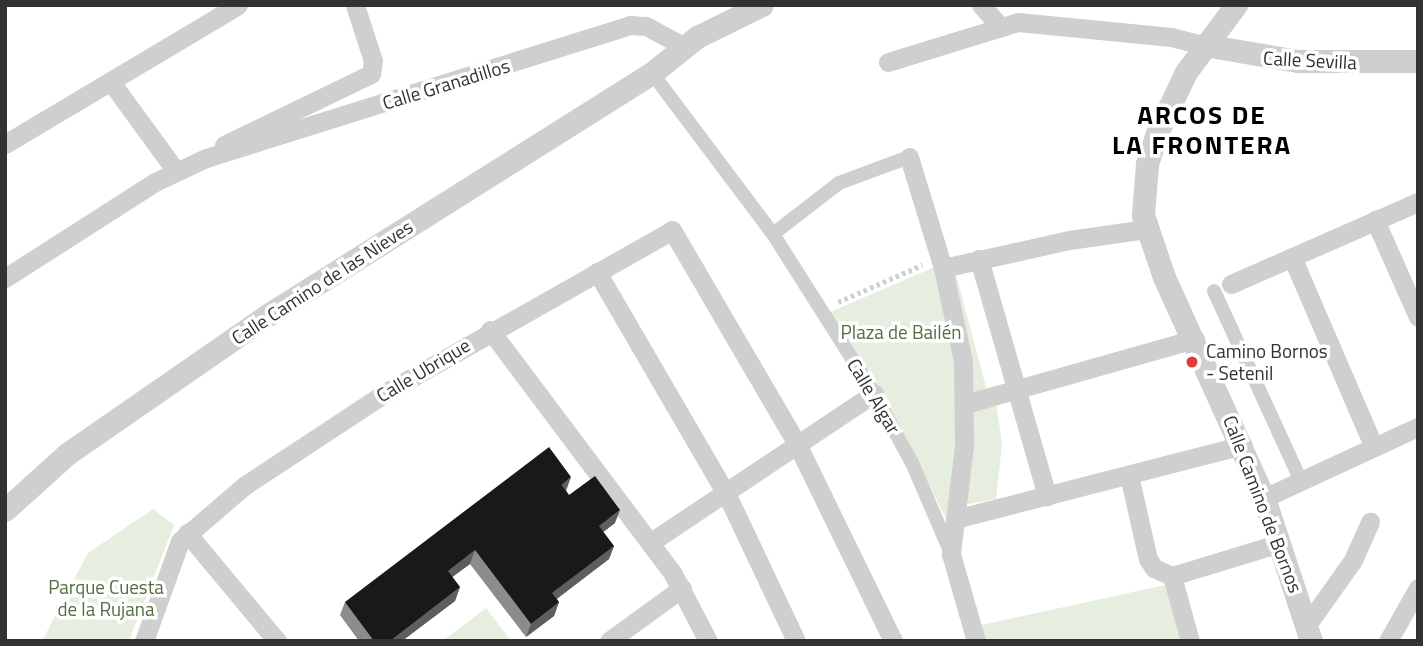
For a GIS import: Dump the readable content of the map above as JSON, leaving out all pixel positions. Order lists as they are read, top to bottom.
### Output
{
  "streets": {
    "street": [
      "Calle Sevilla",
      "Calle Granadillos",
      "Calle Camino de las Nieves",
      "Calle Ubrique",
      "Calle Algar",
      "Calle Camino de Bornos"
    ]
  },
  "crossings": [
    ["Calle Sevilla", "Calle Camino de Bornos"],
    ["Calle Granadillos", "Calle Camino de las Nieves"],
    ["Calle Camino de las Nieves", "Calle Algar"]
  ],
  "districts": ["ARCOS DE LA FRONTERA"],
  "parks": ["Plaza de Bailén", "Parque Cuesta de la Rujana"],
  "places": ["Camino Bornos - Setenil"]
}
